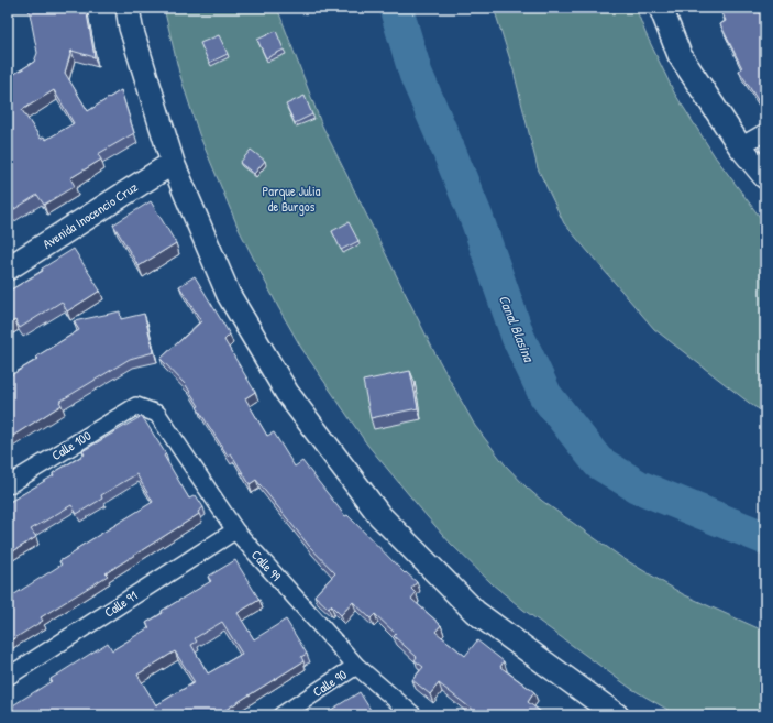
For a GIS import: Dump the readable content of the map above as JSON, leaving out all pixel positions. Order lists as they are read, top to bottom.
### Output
{
  "streets": {
    "street": [
      "Avenida Inocencio Cruz",
      "Calle 100",
      "Calle 99",
      "Calle 91",
      "Calle 90"
    ]
  },
  "crossings": [
    ["Calle 100", "Calle 99"],
    ["Calle 99", "Calle 91"],
    ["Calle 99", "Calle 90"]
  ],
  "water": ["Canal Blasina"],
  "parks": ["Parque Julia de Burgos"]
}
